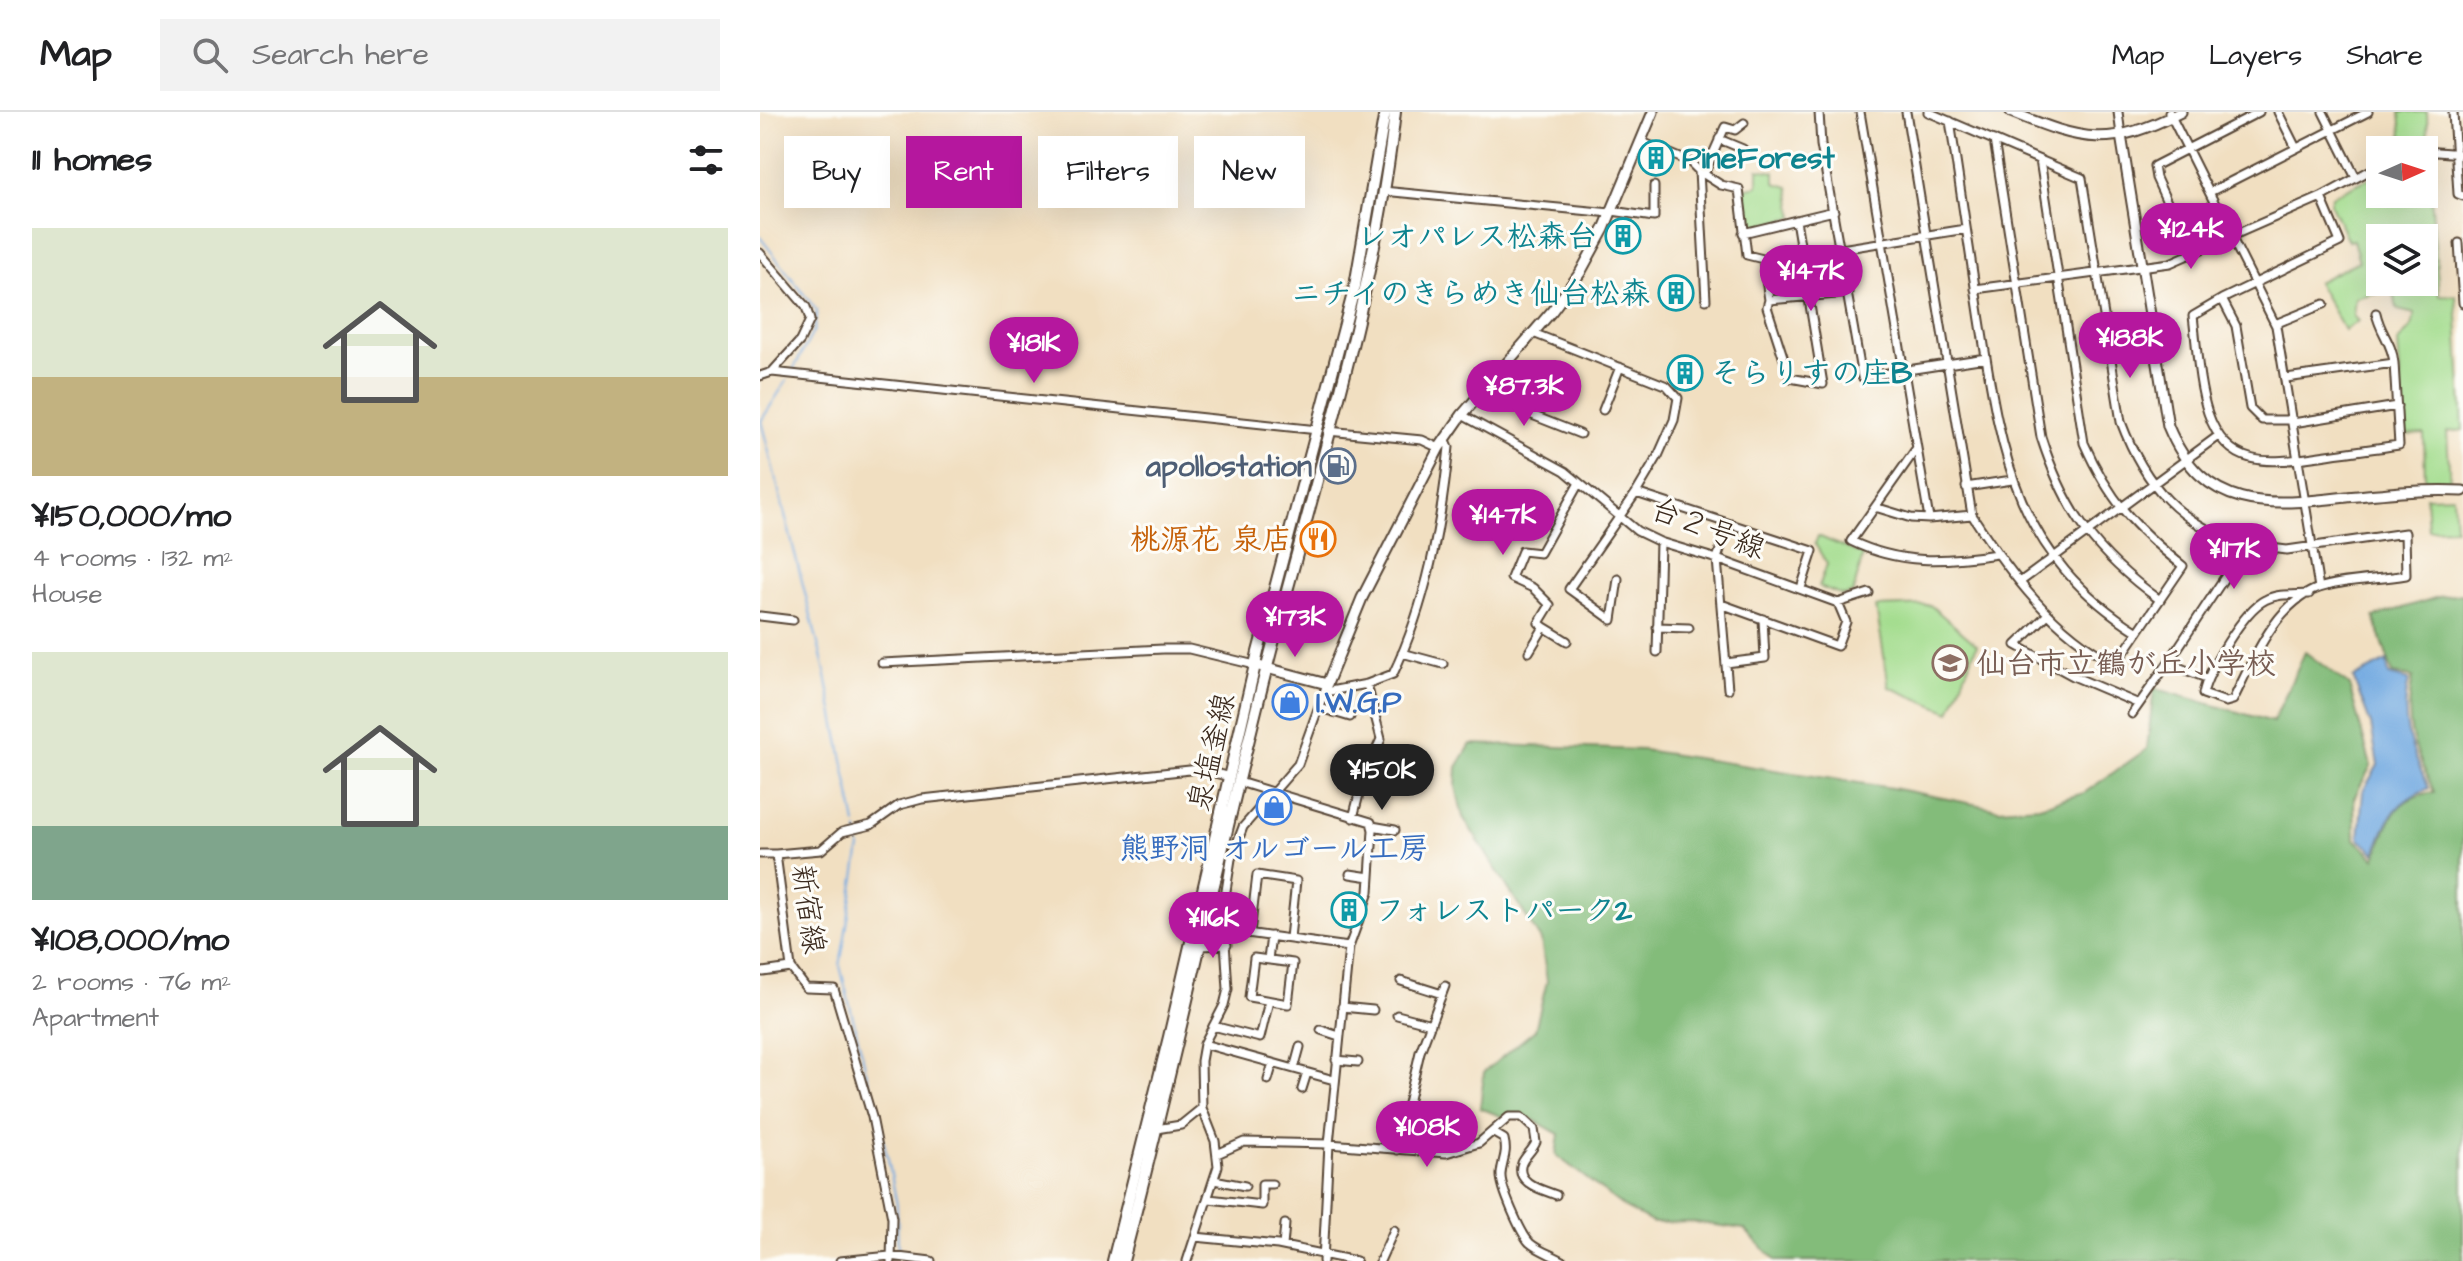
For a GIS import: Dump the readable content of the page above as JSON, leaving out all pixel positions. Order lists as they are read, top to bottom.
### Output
{
  "streets": {
    "main road": ["泉塩釜線"],
    "street": ["台２号線", "新宿線"]
  },
  "crossings": [
    ["泉塩釜線", "新宿線"]
  ],
  "places": {
    "building": [
      "PineForest",
      "レオパレス松森台",
      "ニチイのきらめき仙台松森",
      "そらりすの庄B",
      "フォレストパーク2"
    ],
    "fuel station": ["apollostation"],
    "restaurant": ["桃源花 泉店"],
    "school or university": ["仙台市立鶴が丘小学校"],
    "shop": ["I.W.G.P", "熊野洞 オルゴール工房"]
  },
  "north": "right",
  "page": {
    "header": "Map",
    "search": "Search here",
    "nav": ["Map", "Layers", "Share"],
    "heading": "11 homes",
    "chip": [
      "Buy",
      "Rent",
      "Filters",
      "New"
    ],
    "price": [
      "¥124K",
      "¥147K",
      "¥188K",
      "¥181K",
      "¥87.3K",
      "¥147K",
      "¥117K",
      "¥173K",
      "¥150K",
      "¥116K",
      "¥108K"
    ],
    "list": [
      {
        "name": "¥150,000/mo",
        "note": "4 rooms · 132 m² · House"
      },
      {
        "name": "¥108,000/mo",
        "note": "2 rooms · 76 m² · Apartment"
      }
    ]
  }
}
